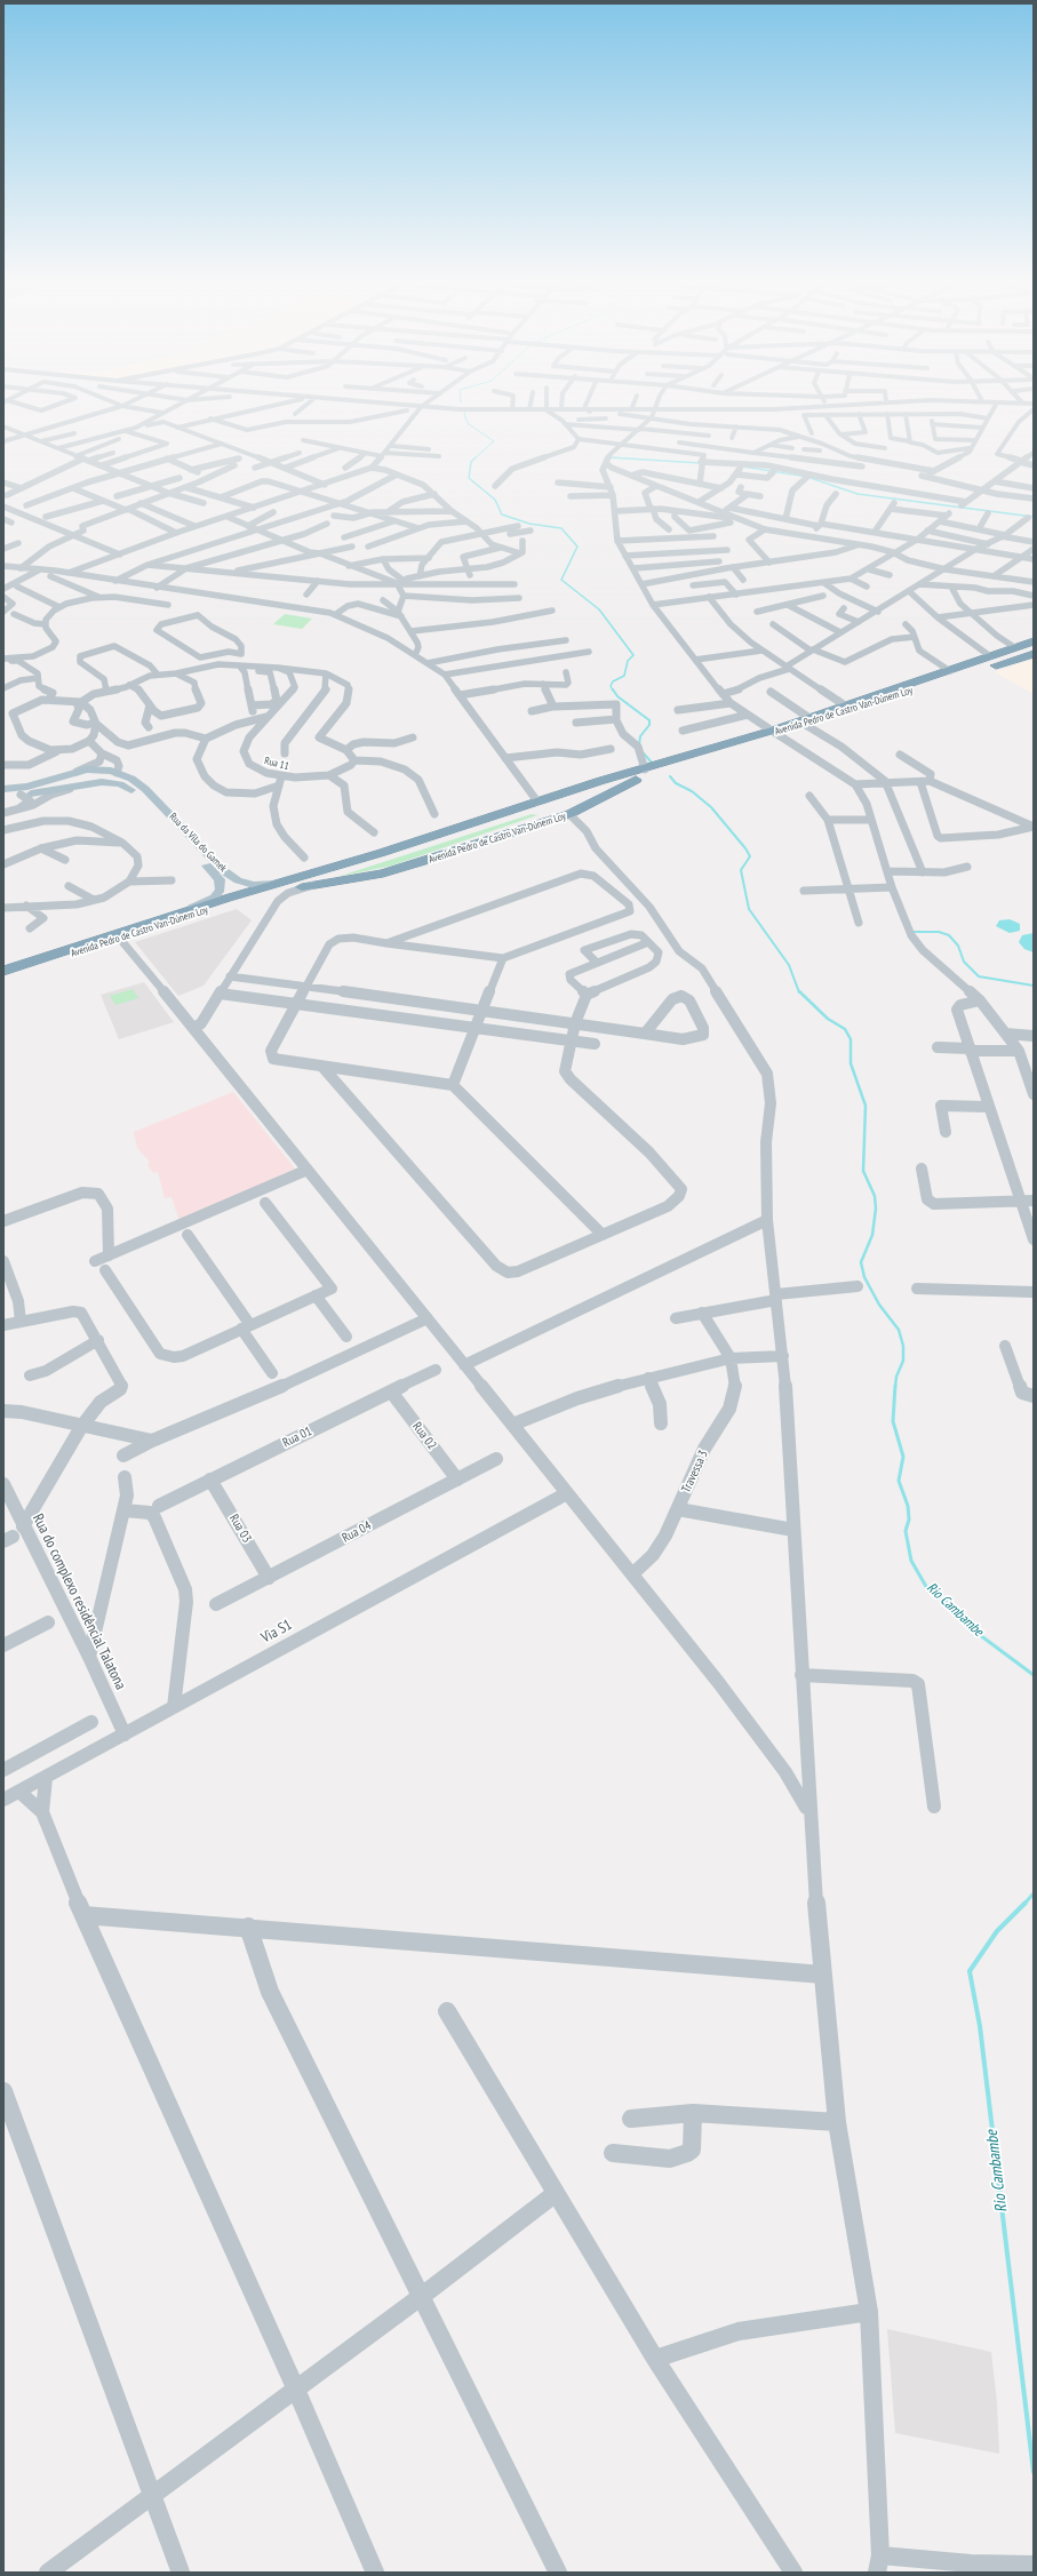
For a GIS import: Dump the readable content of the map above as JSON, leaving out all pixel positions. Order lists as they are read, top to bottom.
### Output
{
  "streets": {
    "highway": ["Avenida Pedro de Castro Van-Dúnem Loy"],
    "main road": ["Rua da Vila do Gamek"],
    "street": [
      "Rua 11",
      "Rua 02",
      "Rua 01",
      "Travessa 3",
      "Rua 03",
      "Rua 04",
      "Rua do complexo residêncial Talatona",
      "Via S1"
    ]
  },
  "crossings": [
    ["Avenida Pedro de Castro Van-Dúnem Loy", "Rua da Vila do Gamek"],
    ["Rua 02", "Rua 01"],
    ["Rua 02", "Rua 04"],
    ["Rua 01", "Rua 03"],
    ["Rua 03", "Rua 04"],
    ["Rua do complexo residêncial Talatona", "Via S1"]
  ],
  "water": ["Rio Cambambe"]
}
